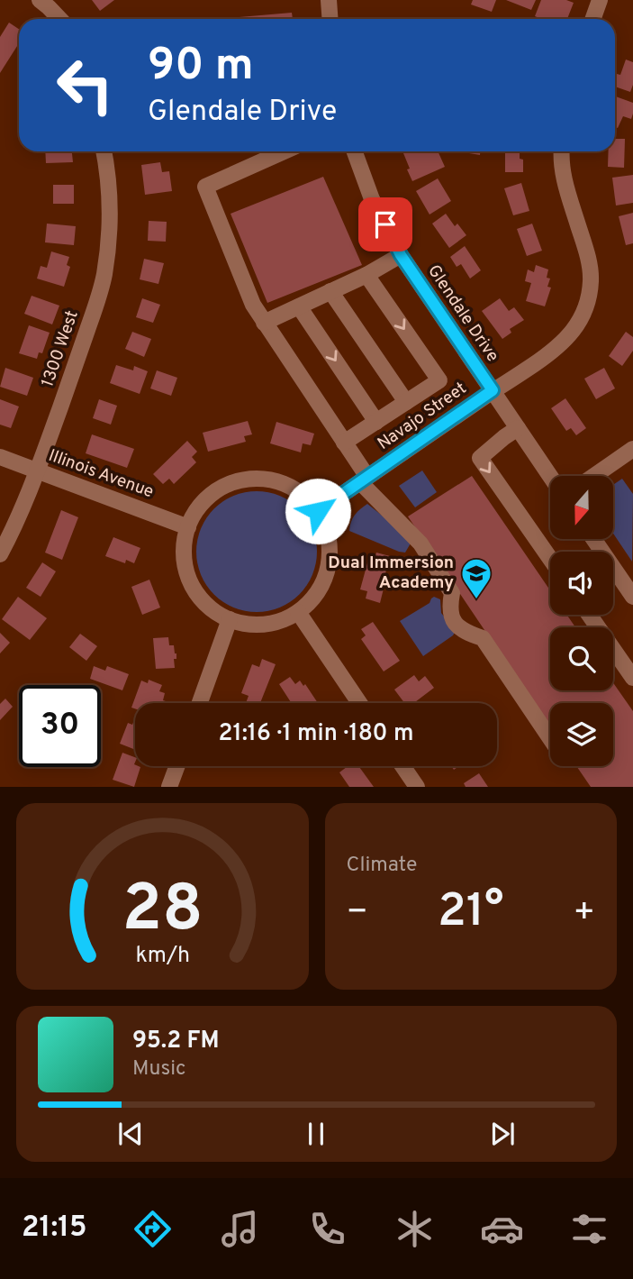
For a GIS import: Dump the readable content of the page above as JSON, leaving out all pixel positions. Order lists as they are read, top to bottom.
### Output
{
  "streets": {
    "street": [
      "Glendale Drive",
      "1300 West",
      "Navajo Street",
      "Illinois Avenue"
    ]
  },
  "crossings": [
    ["Glendale Drive", "Navajo Street"],
    ["1300 West", "Illinois Avenue"],
    ["Navajo Street", "Illinois Avenue"]
  ],
  "places": {
    "school or university": ["Dual Immersion Academy"]
  },
  "north": "bottom",
  "page": {
    "turn": ["90 m", "Glendale Drive"],
    "limit": "30",
    "trip": "21:16 · 1 min · 180 m",
    "tile": "Climate",
    "heat": ["−", "21°", "+"],
    "song": ["95.2 FM", "Music"],
    "tabs": "21:15",
    "gauge": ["28", "km/h"]
  }
}
